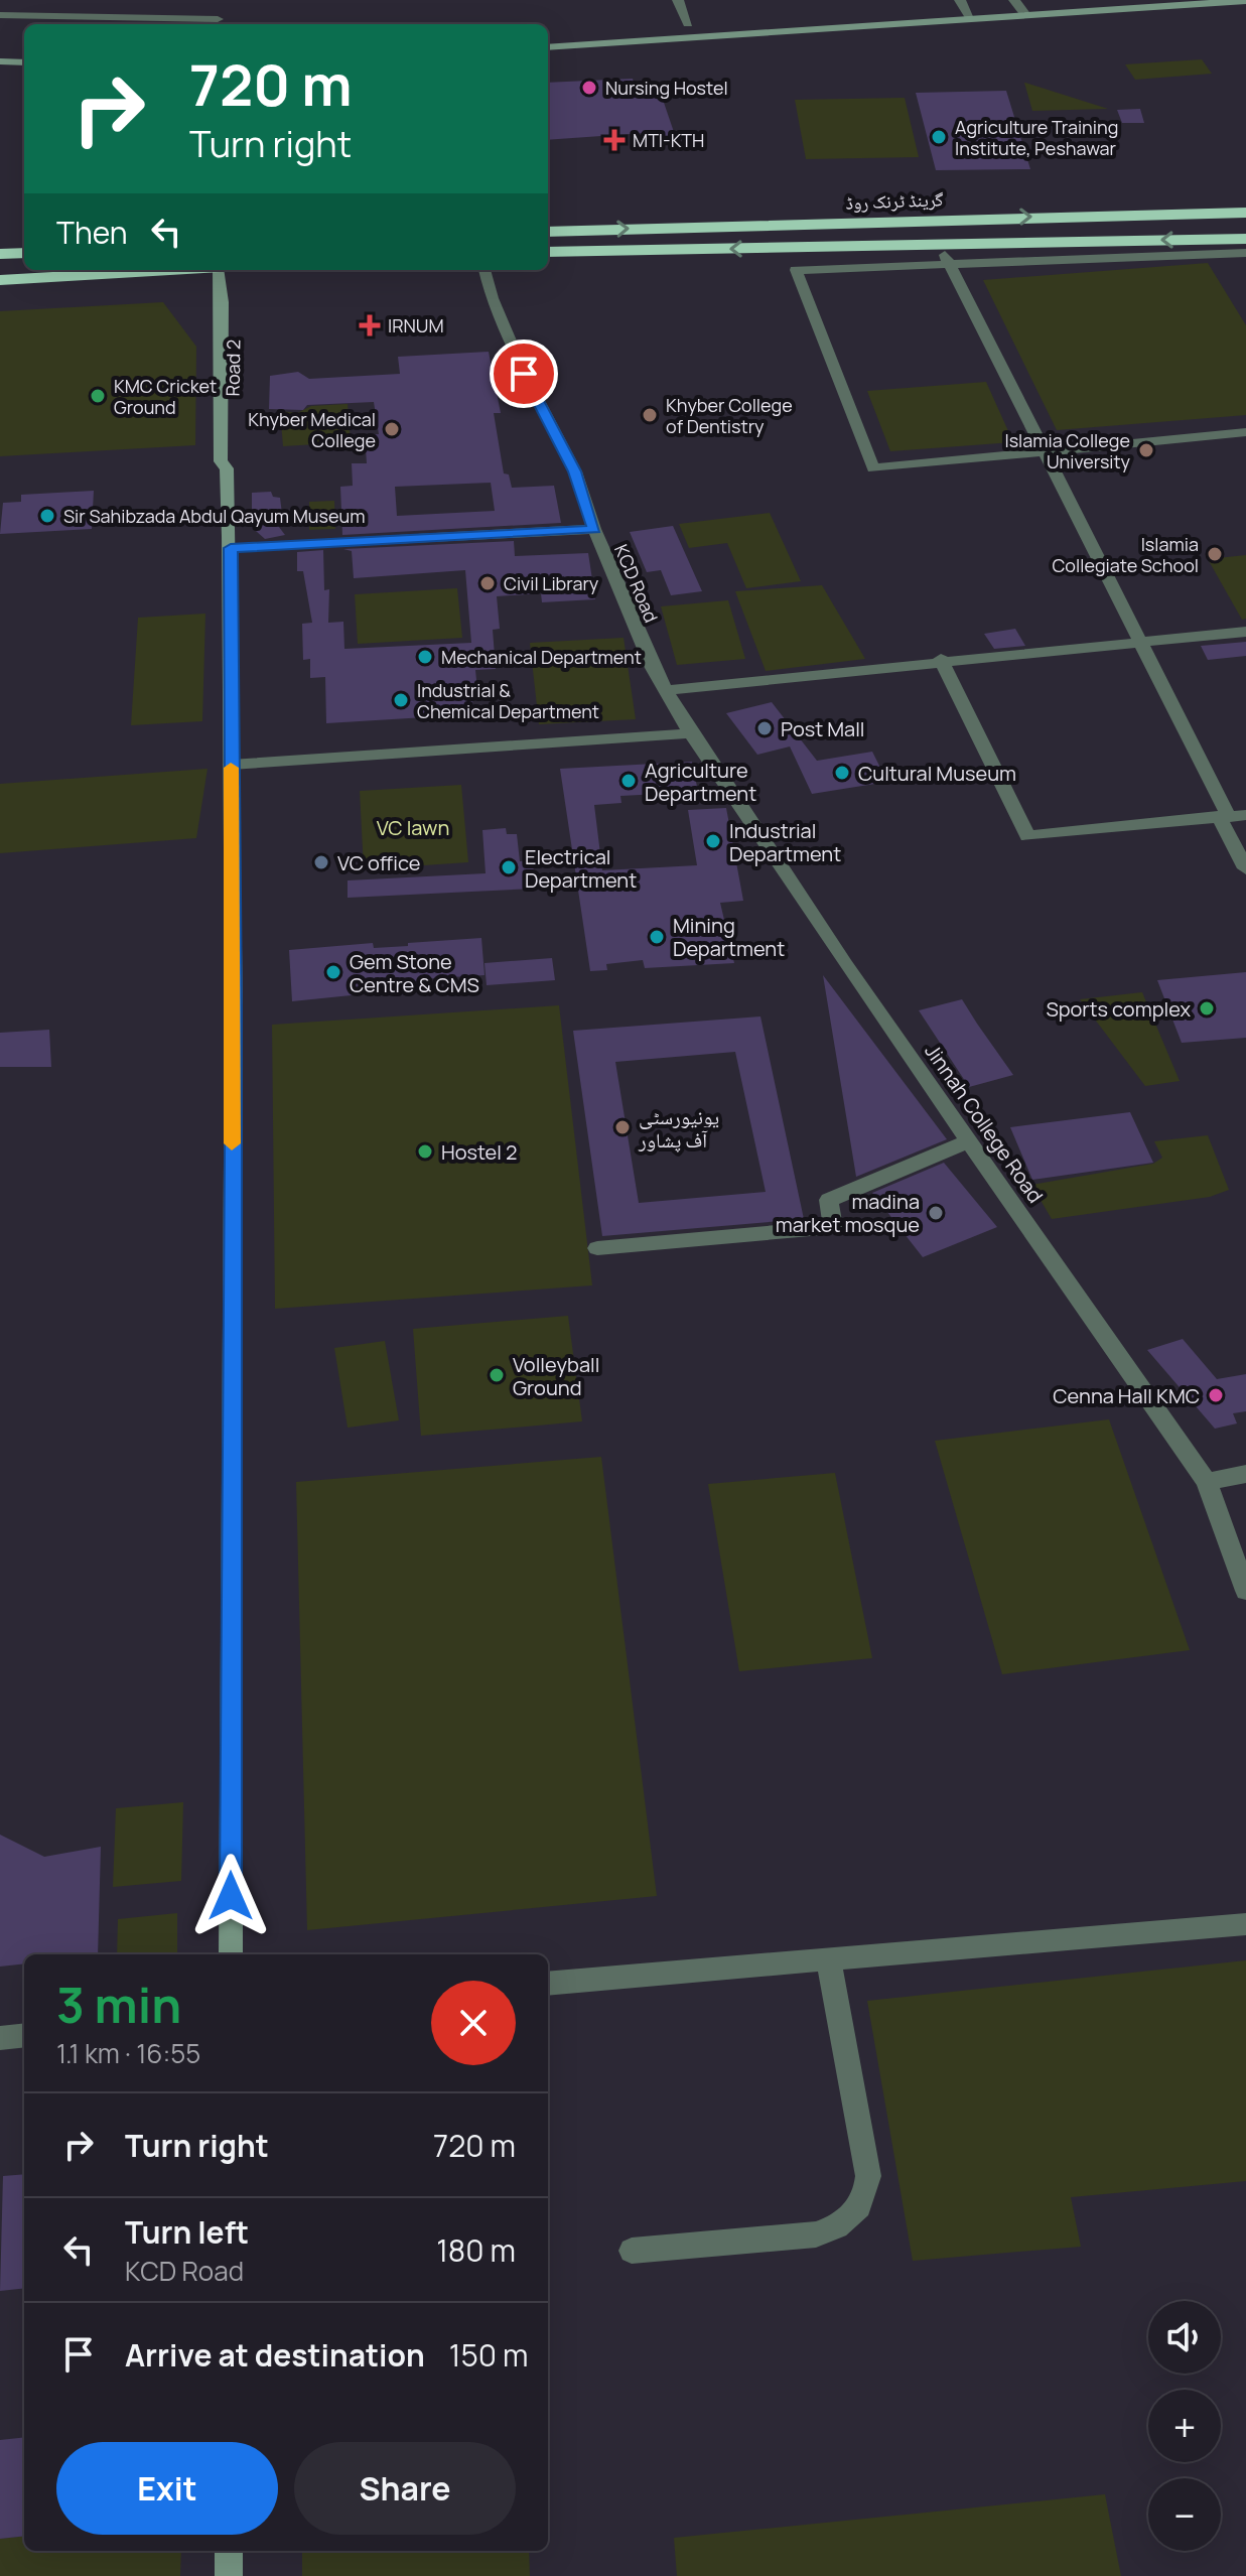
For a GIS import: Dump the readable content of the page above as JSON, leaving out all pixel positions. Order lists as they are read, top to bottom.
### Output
{
  "streets": {
    "highway": ["گرینڈ ٹرنک روڈ"],
    "street": ["Road 2", "KCD Road", "Jinnah College Road"]
  },
  "crossings": [
    ["KCD Road", "Jinnah College Road"]
  ],
  "parks": ["VC lawn"],
  "places": {
    "other": [
      "Nursing Hostel",
      "Agriculture Training Institute, Peshawar",
      "KMC Cricket Ground",
      "Khyber College of Dentistry",
      "Khyber Medical College",
      "Islamia College University",
      "Sir Sahibzada Abdul Qayum Museum",
      "Islamia Collegiate School",
      "Civil Library",
      "Mechanical Department",
      "Industrial & Chemical Department",
      "Post Mall",
      "Cultural Museum",
      "Agriculture Department",
      "Industrial Department",
      "VC office",
      "Electrical Department",
      "Mining Department",
      "Gem Stone Centre & CMS",
      "Sports complex",
      "یونیورسٹی آف پشاور",
      "Hostel 2",
      "madina market mosque",
      "Volleyball Ground",
      "Cenna Hall KMC"
    ],
    "health": ["MTI-KTH", "IRNUM"]
  },
  "page": {
    "turn": ["720 m", "Turn right"],
    "then": "Then",
    "heading": ["3 min", "1.1 km · 16:55"],
    "list": [
      {
        "name": "Turn right",
        "value": "720 m"
      },
      {
        "name": "Turn left",
        "note": "KCD Road",
        "value": "180 m"
      },
      {
        "name": "Arrive at destination",
        "value": "150 m"
      }
    ],
    "map_buttons": ["+", "−"],
    "buttons": ["Exit", "Share"]
  }
}
